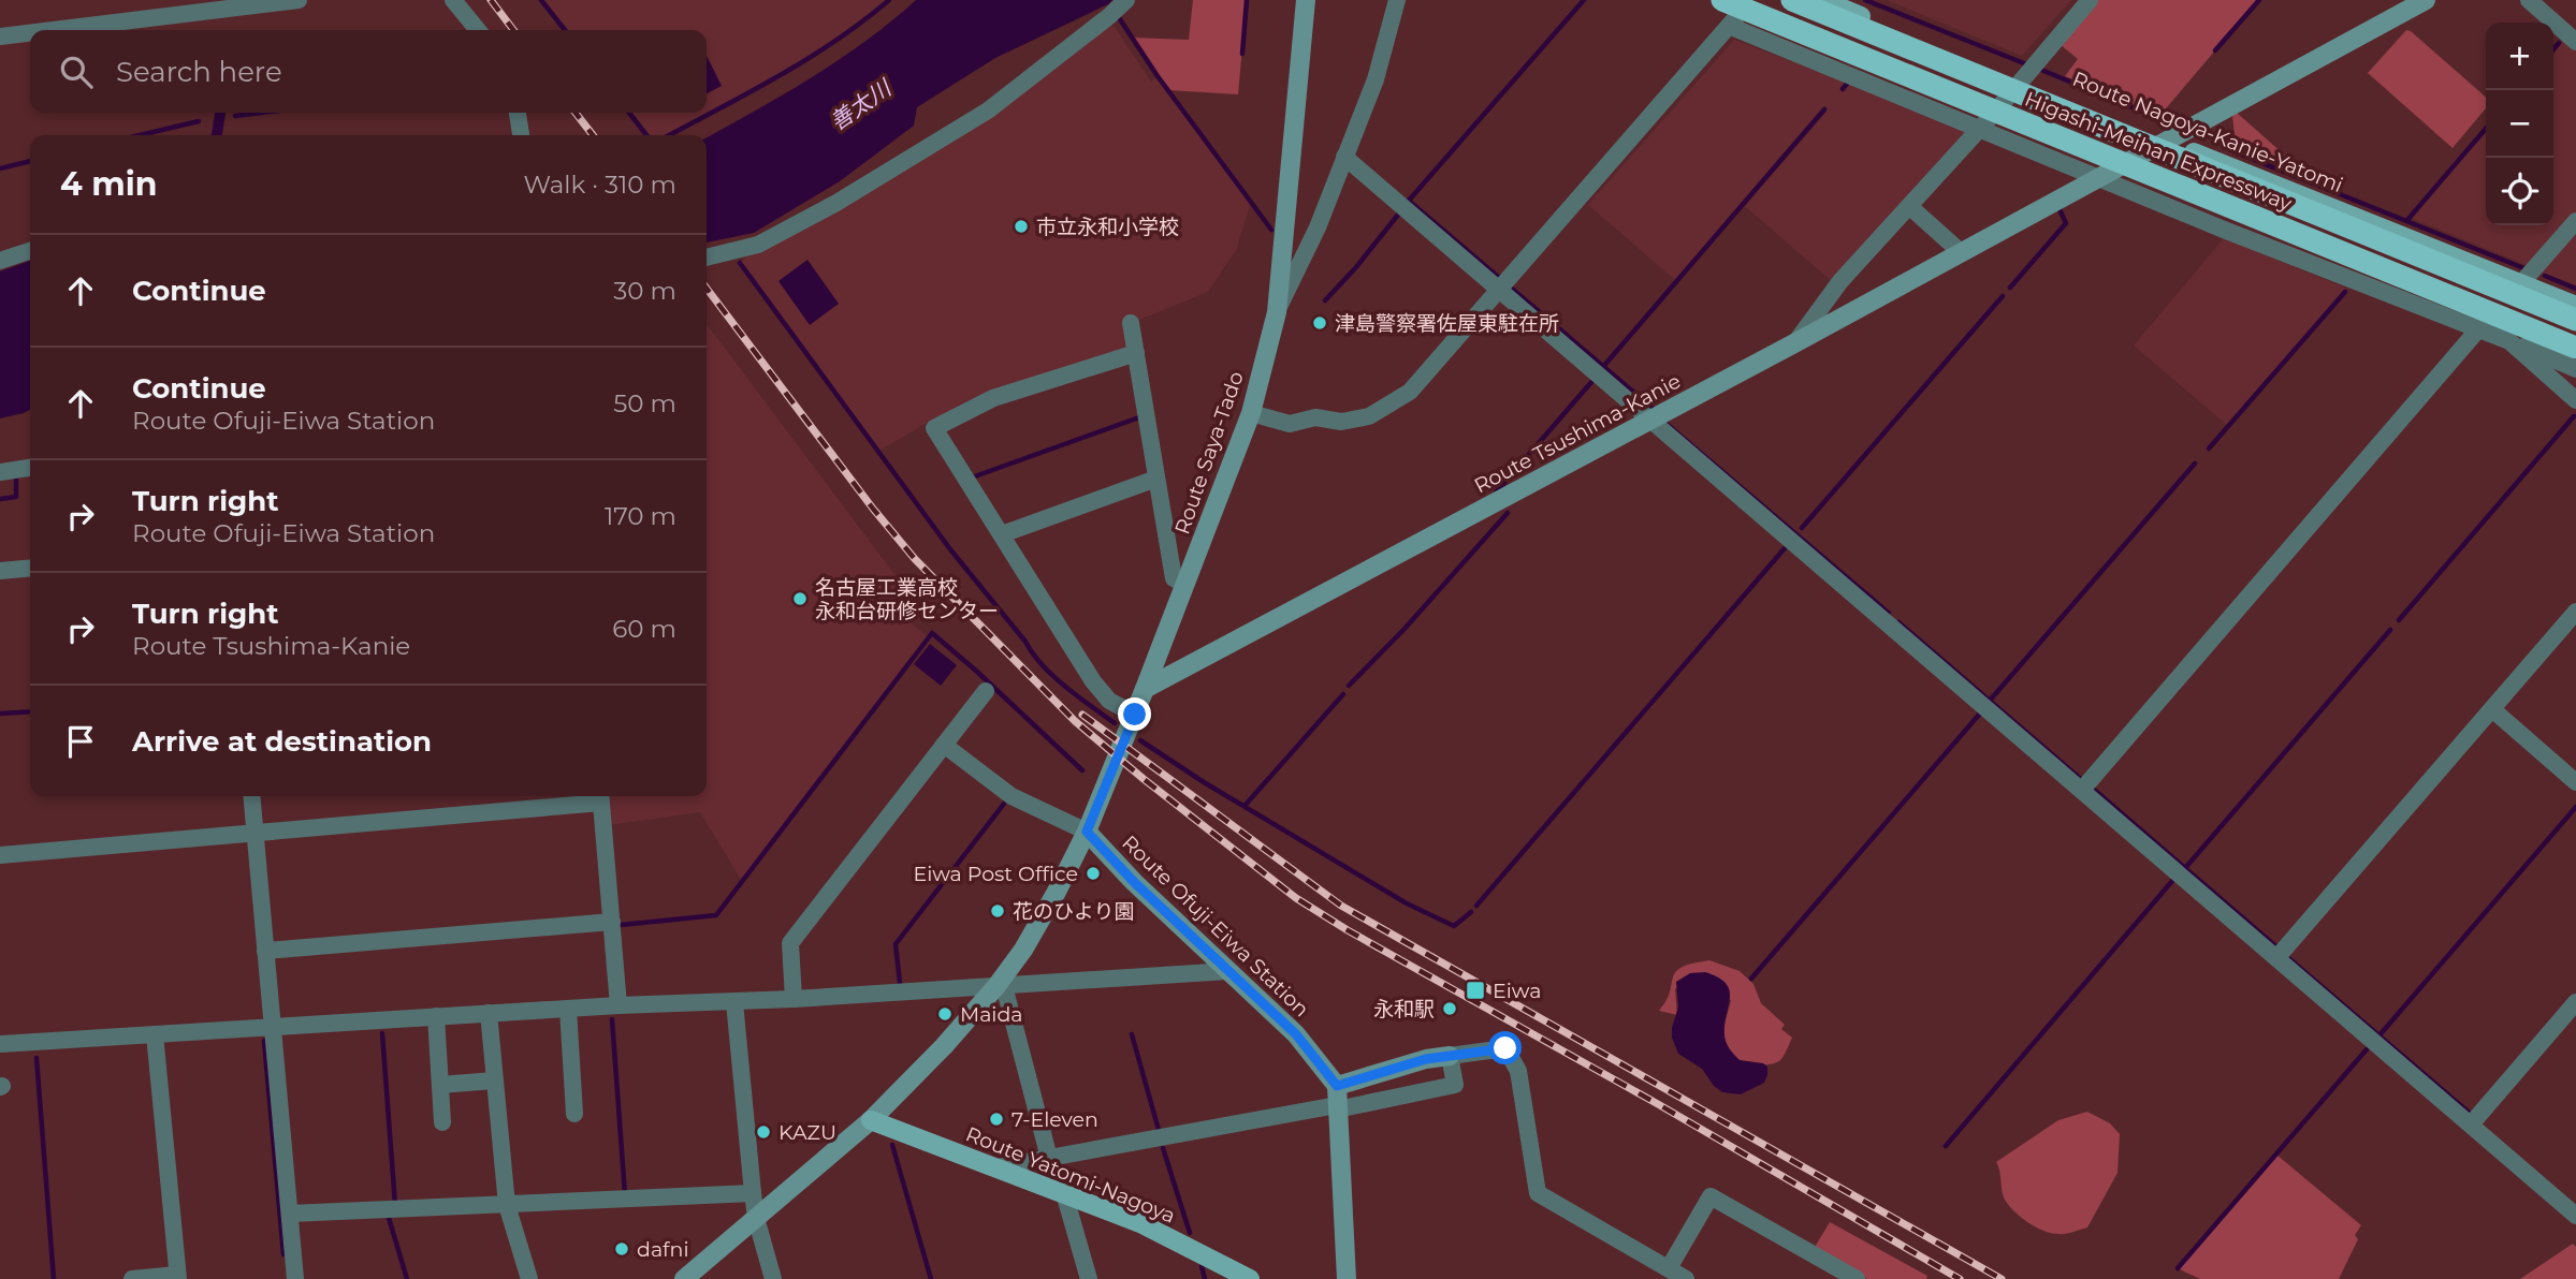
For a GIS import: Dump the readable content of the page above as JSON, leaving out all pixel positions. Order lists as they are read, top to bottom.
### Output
{
  "streets": {
    "highway": ["Higashi-Meihan Expressway"],
    "main road": [
      "Route Nagoya-Kanie-Yatomi",
      "Route Tsushima-Kanie",
      "Route Saya-Tado",
      "Route Ofuji-Eiwa Station",
      "Route Yatomi-Nagoya"
    ]
  },
  "crossings": [
    ["Route Nagoya-Kanie-Yatomi", "Route Tsushima-Kanie"],
    ["Route Tsushima-Kanie", "Route Saya-Tado"]
  ],
  "water": ["善太川"],
  "places": {
    "other": [
      "市立永和小学校",
      "津島警察署佐屋東駐在所",
      "名古屋工業高校 永和台研修センター",
      "Eiwa Post Office",
      "花のひより園",
      "永和駅",
      "Maida",
      "7-Eleven",
      "KAZU",
      "dafni"
    ],
    "transit": ["Eiwa"]
  },
  "page": {
    "map_buttons": ["+", "−"],
    "search": "Search here",
    "heading": ["4 min", "Walk · 310 m"],
    "list": [
      ["Continue", "30 m"],
      ["Continue", "Route Ofuji-Eiwa Station", "50 m"],
      ["Turn right", "Route Ofuji-Eiwa Station", "170 m"],
      ["Turn right", "Route Tsushima-Kanie", "60 m"],
      "Arrive at destination"
    ]
  }
}
